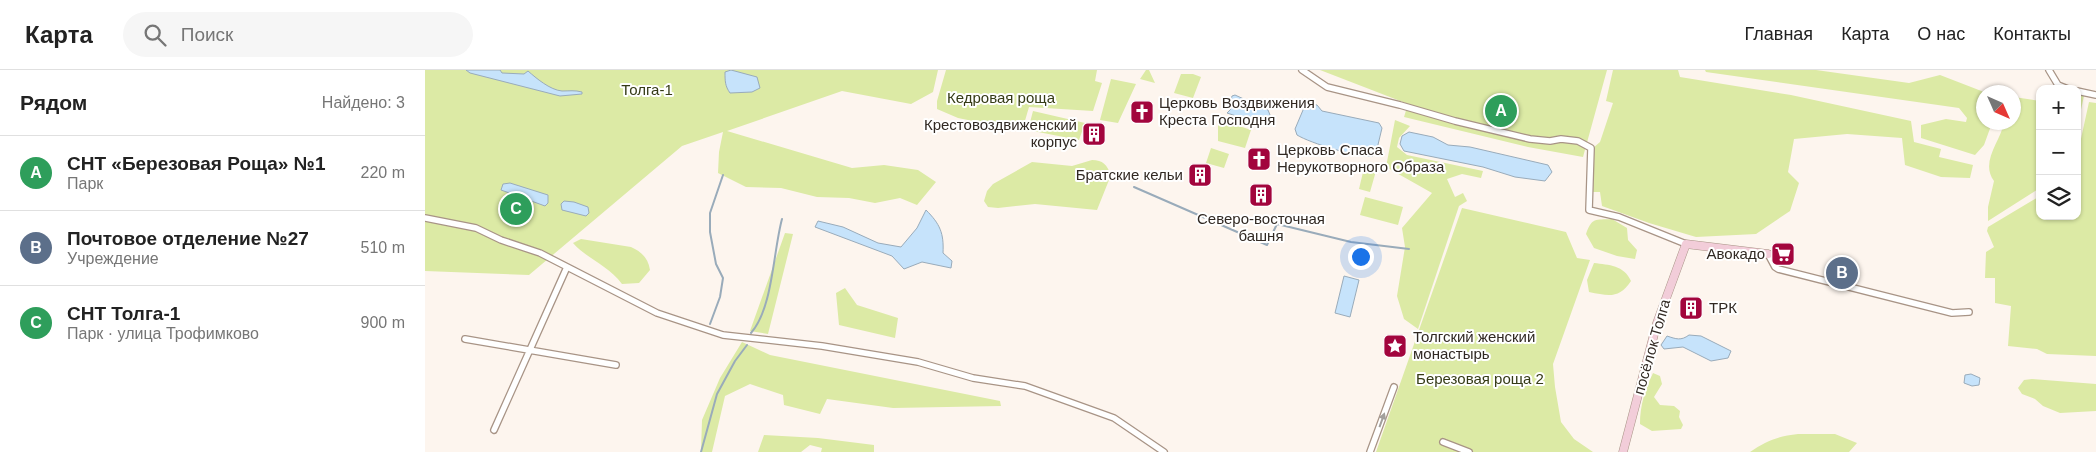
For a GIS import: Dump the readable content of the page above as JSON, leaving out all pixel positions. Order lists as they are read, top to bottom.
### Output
{
  "streets": {
    "street": ["посёлок Толга"]
  },
  "parks": ["Толга-1", "Кедровая роща", "Березовая роща 2"],
  "places": {
    "church": ["Церковь Воздвижения Креста Господня", "Церковь Спаса Нерукотворного Образа"],
    "building": [
      "Крестовоздвиженский корпус",
      "Братские кельи",
      "Северо-восточная башня",
      "ТРК"
    ],
    "supermarket": ["Авокадо"],
    "place": ["Толгский женский монастырь"]
  },
  "north": "bottom right",
  "page": {
    "header": "Карта",
    "search": "Поиск",
    "nav": [
      "Главная",
      "Карта",
      "О нас",
      "Контакты"
    ],
    "heading": ["Рядом", "Найдено: 3"],
    "map_buttons": ["+", "−"],
    "pins": ["A", "C", "B"],
    "list": [
      {
        "mark": "A",
        "name": "СНТ «Березовая Роща» №1",
        "note": "Парк",
        "value": "220 m"
      },
      {
        "mark": "B",
        "name": "Почтовое отделение №27",
        "note": "Учреждение",
        "value": "510 m"
      },
      {
        "mark": "C",
        "name": "СНТ Толга-1",
        "note": "Парк · улица Трофимково",
        "value": "900 m"
      }
    ]
  }
}
